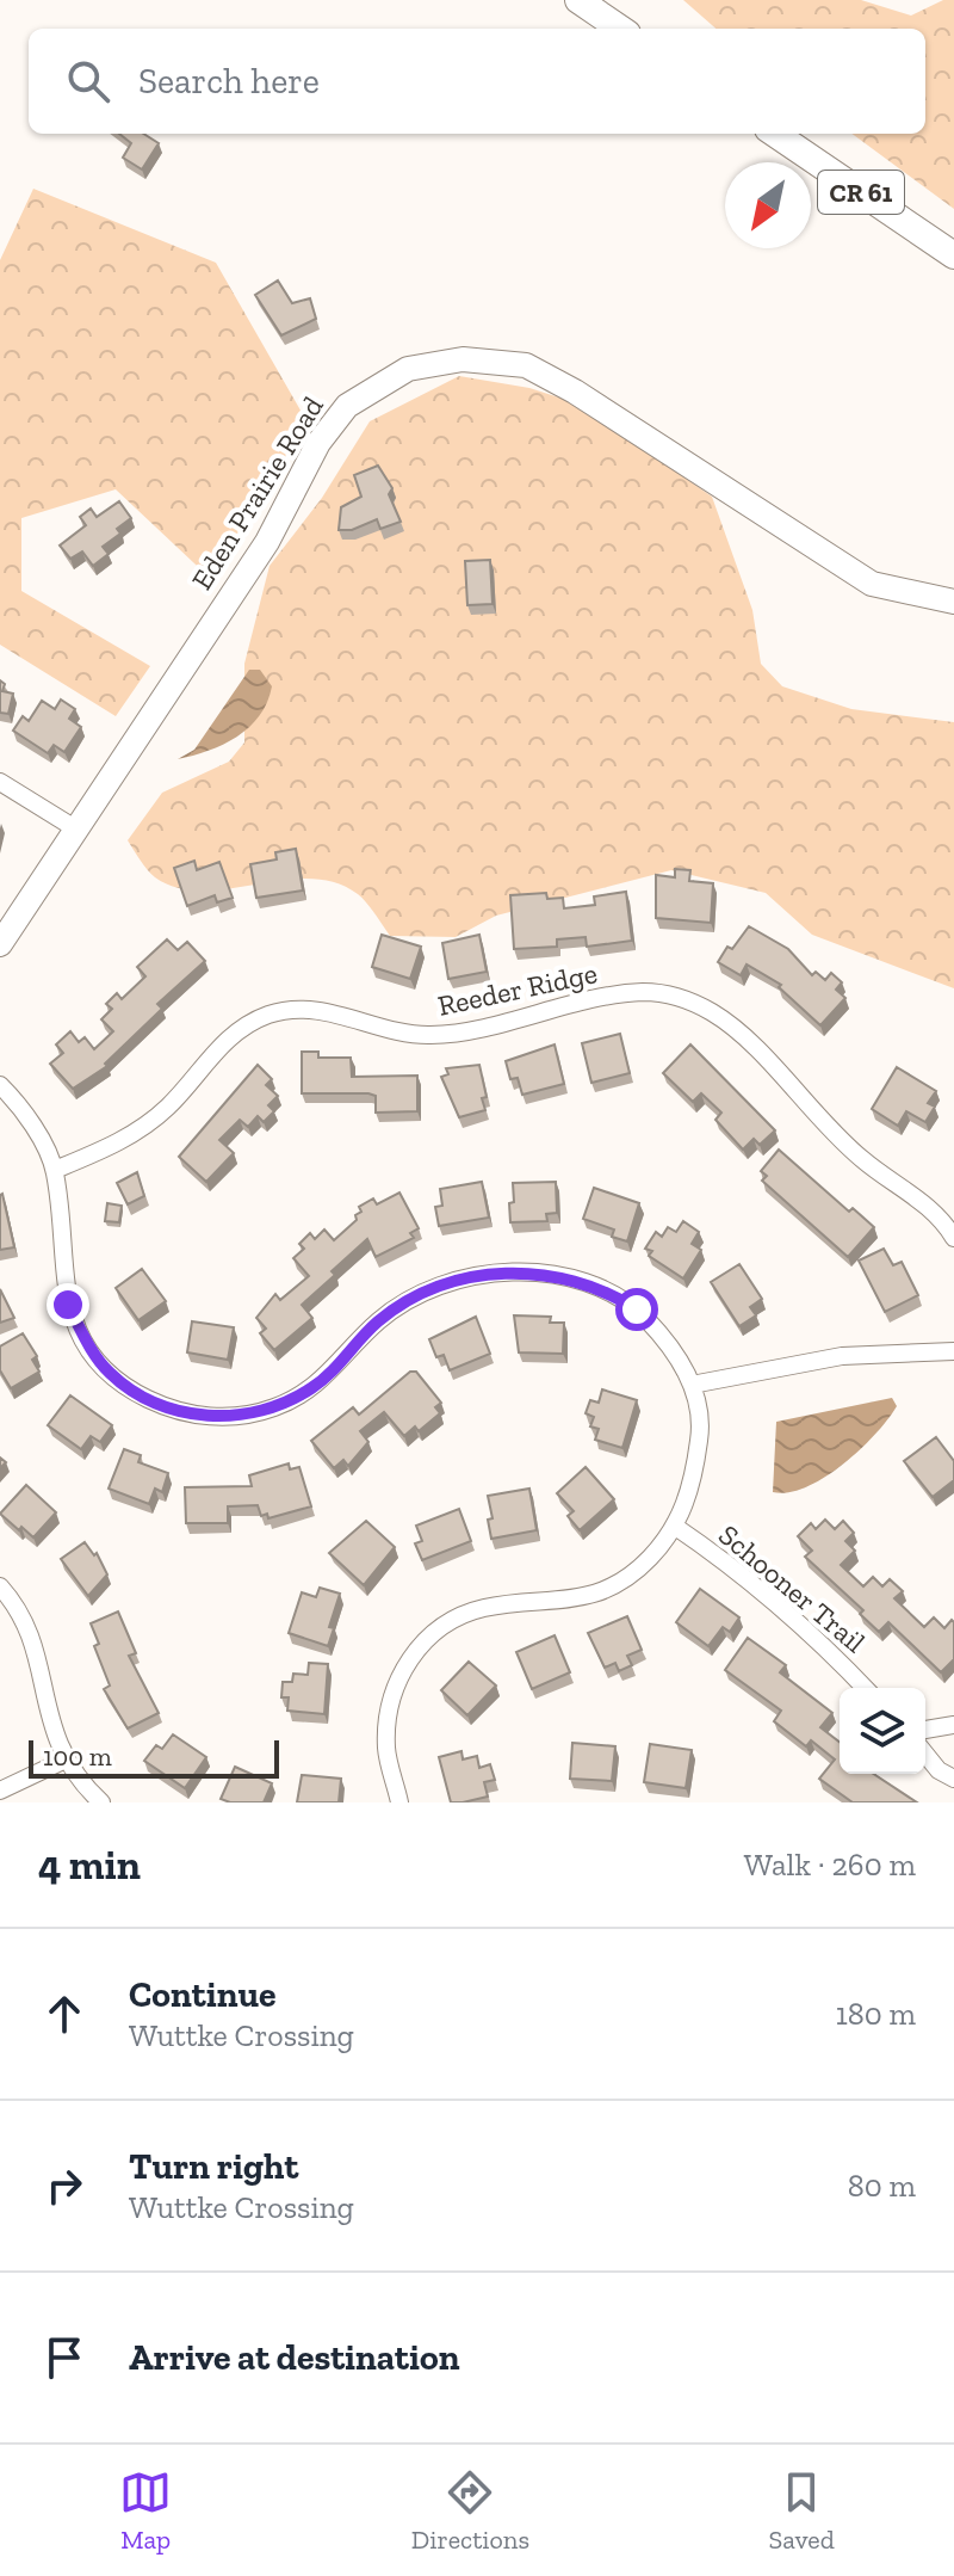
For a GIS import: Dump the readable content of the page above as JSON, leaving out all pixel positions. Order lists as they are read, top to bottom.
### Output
{
  "streets": {
    "main road": ["CR 61"],
    "street": ["Eden Prairie Road", "Reeder Ridge", "Schooner Trail"]
  },
  "scale_bar": "100 m",
  "north": "bottom left",
  "page": {
    "search": "Search here",
    "scale": "100 m",
    "heading": ["4 min", "Walk · 260 m"],
    "list": [
      ["Continue", "Wuttke Crossing", "180 m"],
      ["Turn right", "Wuttke Crossing", "80 m"],
      "Arrive at destination"
    ],
    "nav": ["Map", "Directions", "Saved"]
  }
}
